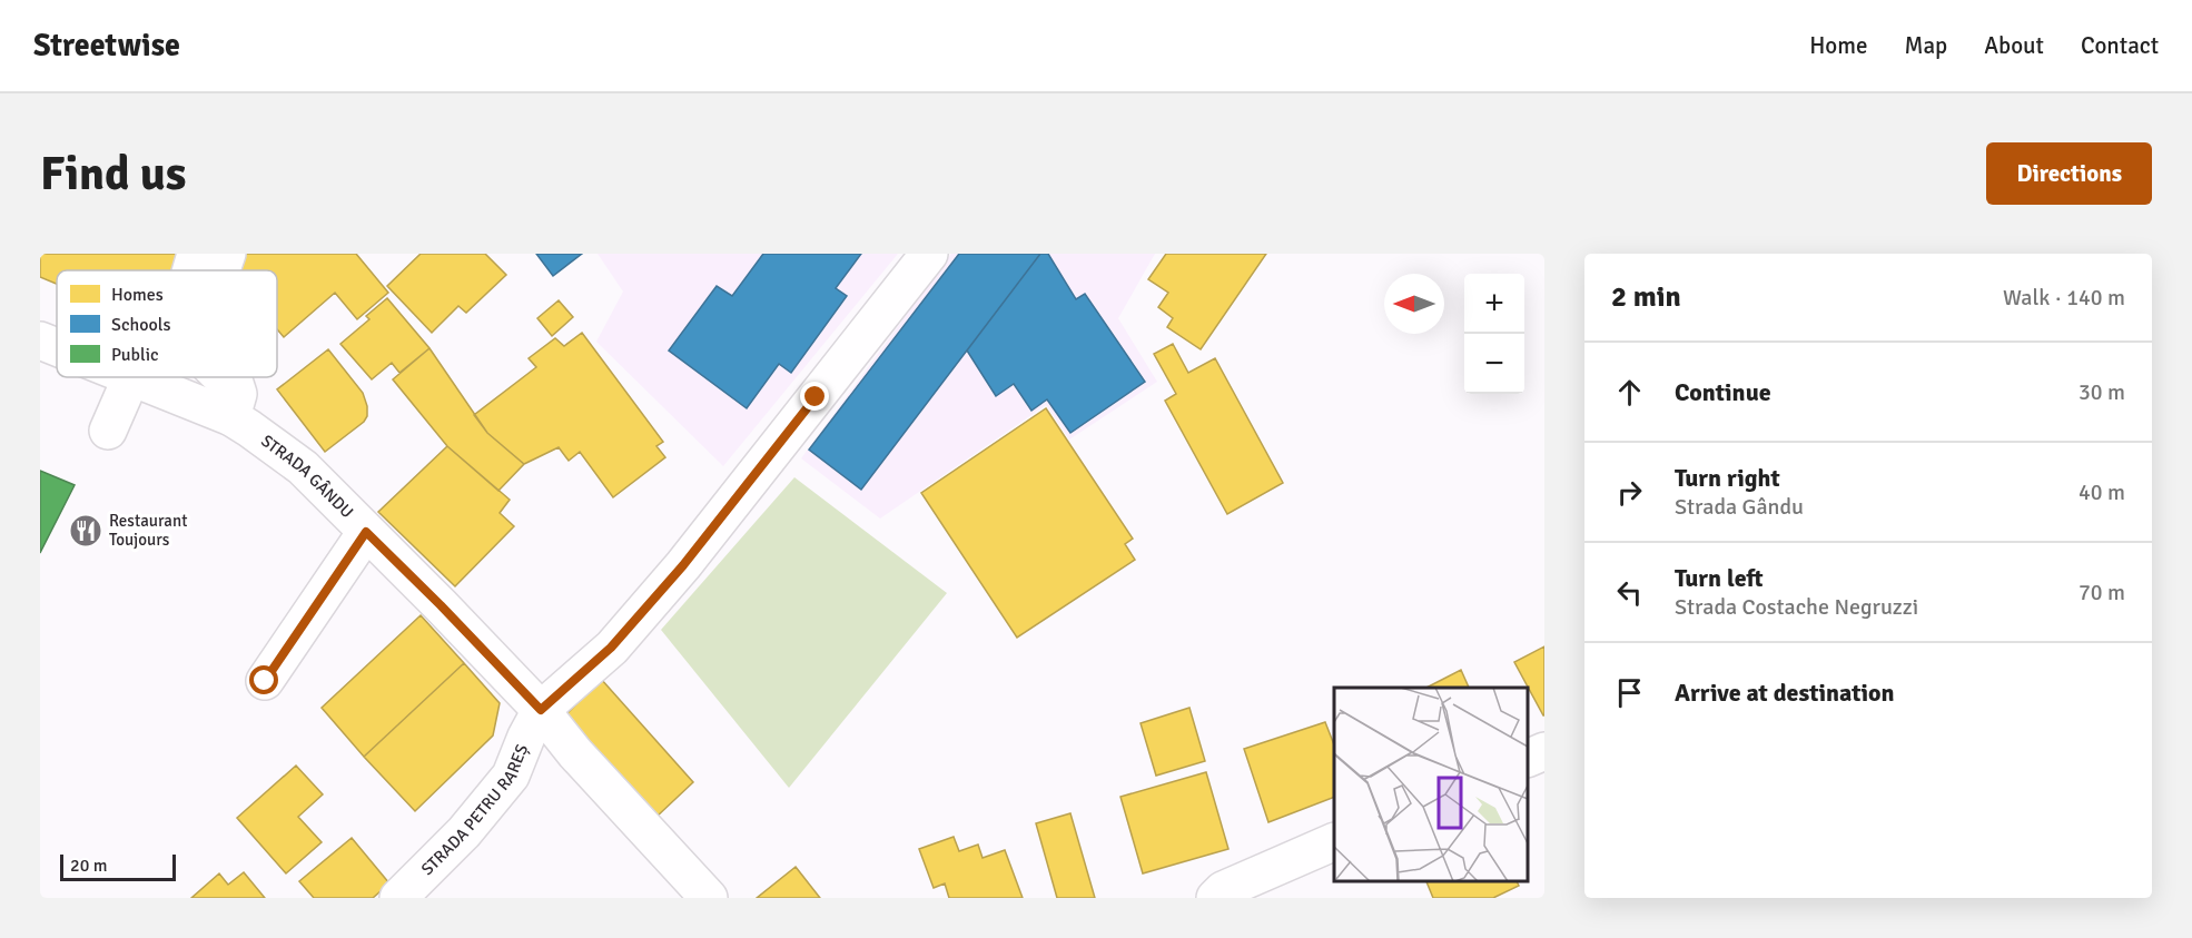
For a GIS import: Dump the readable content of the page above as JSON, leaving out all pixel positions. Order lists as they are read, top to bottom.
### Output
{
  "streets": {
    "street": ["STRADA GÂNDU", "STRADA PETRU RAREȘ"]
  },
  "crossings": [
    ["STRADA GÂNDU", "STRADA PETRU RAREȘ"]
  ],
  "places": {
    "restaurant": ["Restaurant Toujours"]
  },
  "legend": ["Homes", "Schools", "Public"],
  "scale_bar": "20 m",
  "north": "left",
  "page": {
    "header": "Streetwise",
    "nav": [
      "Home",
      "Map",
      "About",
      "Contact"
    ],
    "buttons": "Directions",
    "title": "Find us",
    "heading": ["2 min", "Walk · 140 m"],
    "map_buttons": ["+", "−"],
    "list": [
      ["Continue", "30 m"],
      ["Turn right", "Strada Gându", "40 m"],
      ["Turn left", "Strada Costache Negruzzi", "70 m"],
      "Arrive at destination"
    ],
    "scale": "20 m"
  }
}
